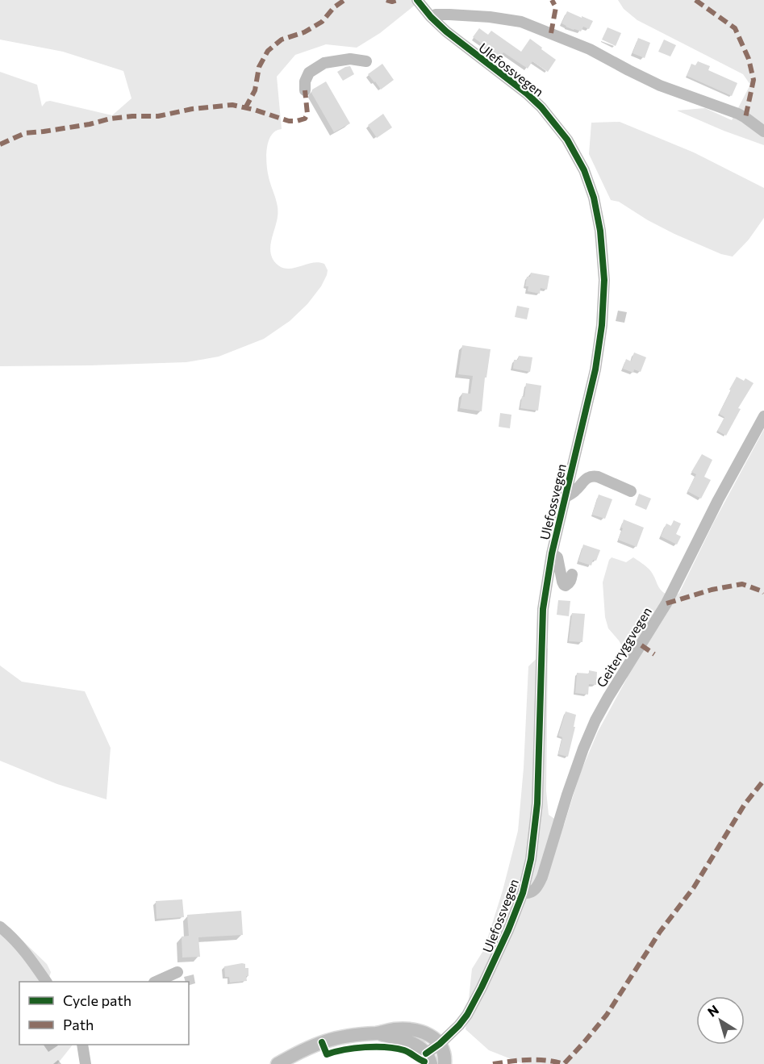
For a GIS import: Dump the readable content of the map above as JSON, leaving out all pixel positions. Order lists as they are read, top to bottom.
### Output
{
  "streets": {
    "street": ["Ulefossvegen", "Geiteryggvegen"]
  },
  "crossings": [
    ["Ulefossvegen", "Geiteryggvegen"]
  ],
  "legend": ["Cycle path", "Path"],
  "north": "top left"
}
